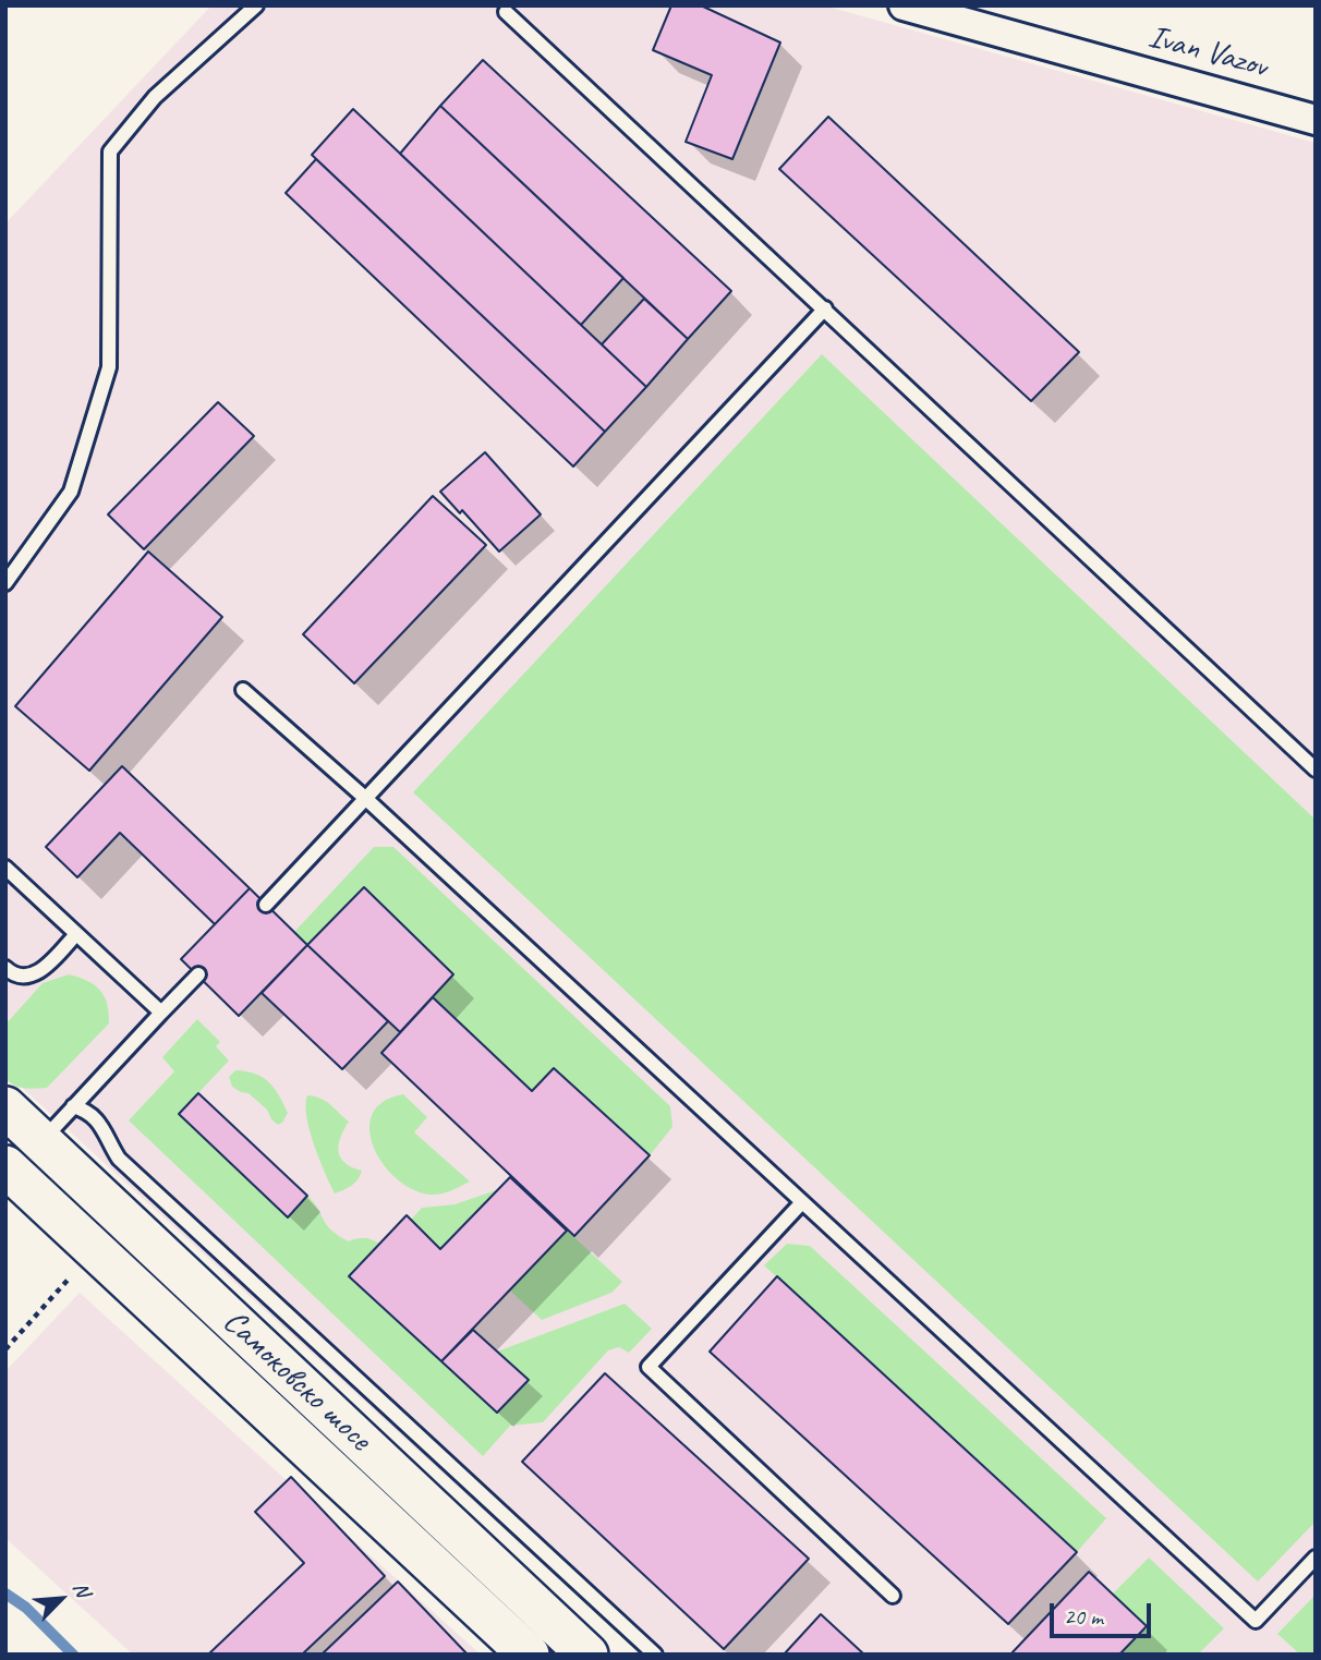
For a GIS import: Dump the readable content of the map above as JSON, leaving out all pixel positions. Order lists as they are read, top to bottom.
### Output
{
  "streets": {
    "main road": ["Самоковско шосе"],
    "street": ["Ivan Vazov"]
  },
  "scale_bar": "20 m",
  "north": "top right"
}
